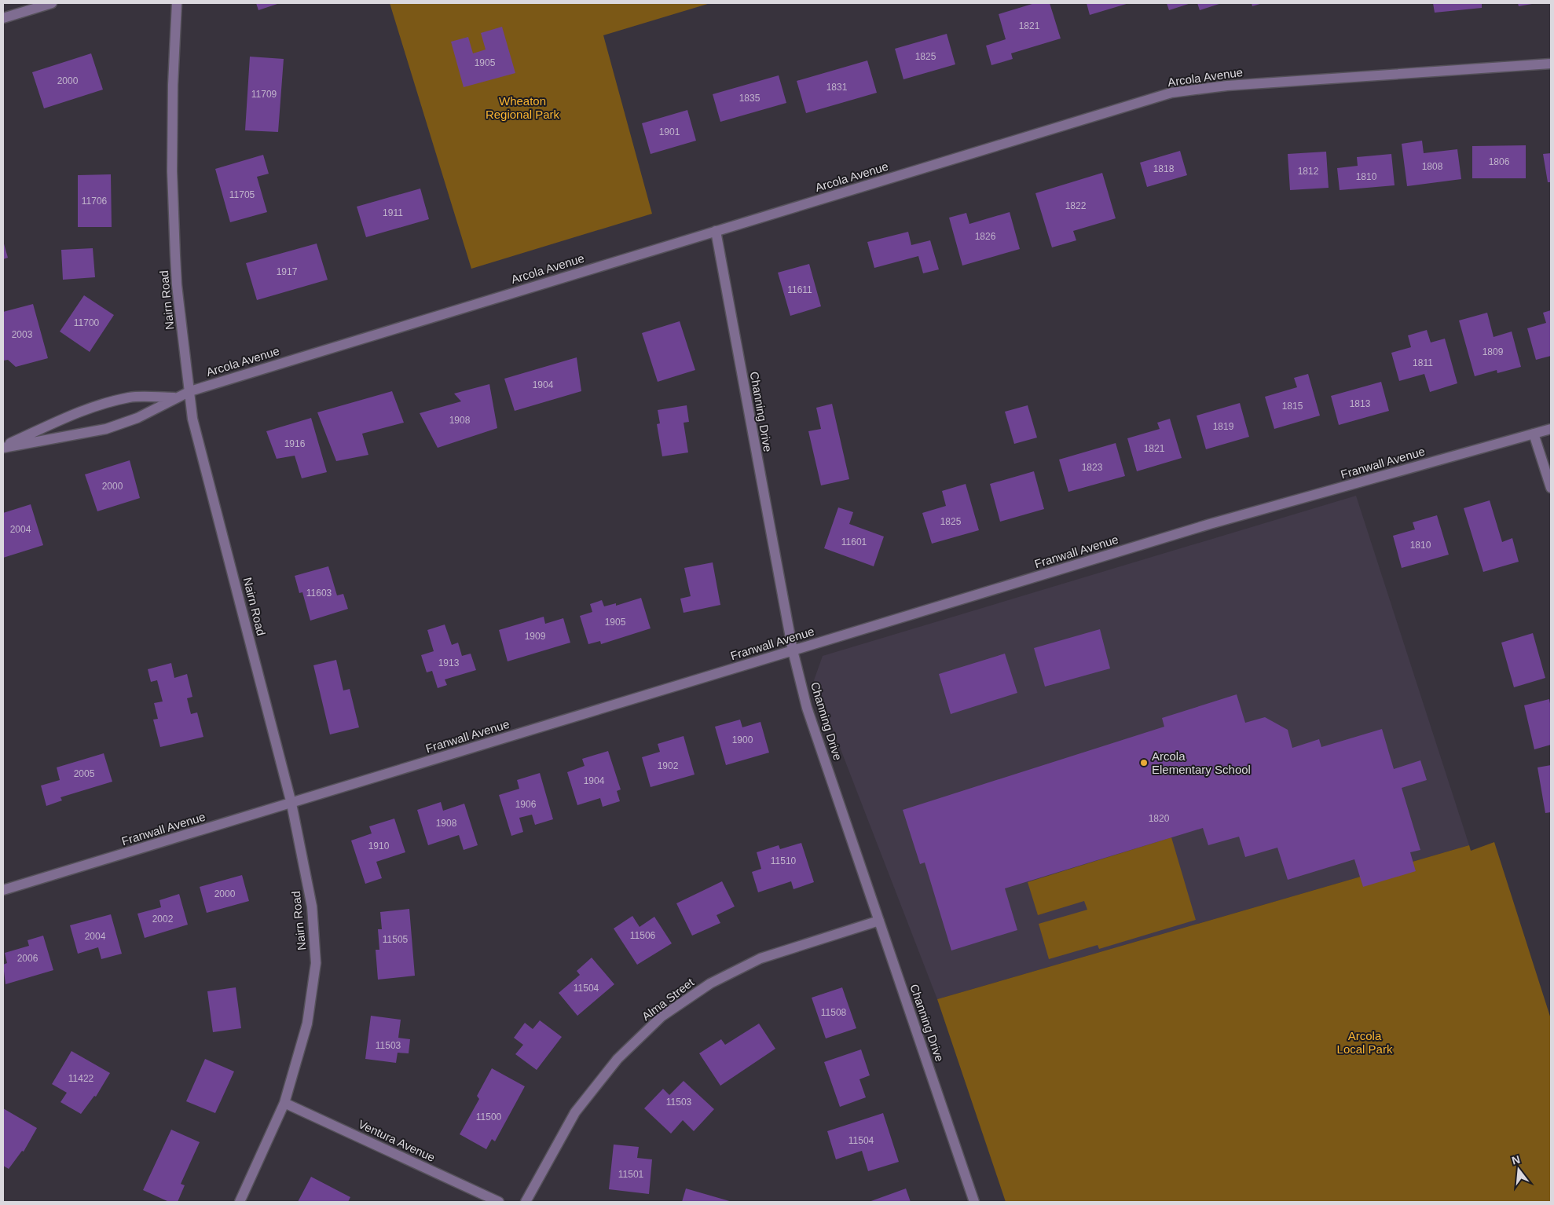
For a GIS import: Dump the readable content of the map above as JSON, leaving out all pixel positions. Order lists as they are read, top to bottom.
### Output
{
  "streets": {
    "street": [
      "Arcola Avenue",
      "Nairn Road",
      "Channing Drive",
      "Franwall Avenue",
      "Alma Street",
      "Ventura Avenue"
    ]
  },
  "crossings": [
    ["Arcola Avenue", "Nairn Road"],
    ["Arcola Avenue", "Channing Drive"],
    ["Nairn Road", "Franwall Avenue"],
    ["Nairn Road", "Ventura Avenue"],
    ["Channing Drive", "Franwall Avenue"],
    ["Channing Drive", "Alma Street"]
  ],
  "parks": ["Wheaton Regional Park", "Arcola Local Park"],
  "places": ["Arcola Elementary School"],
  "house_numbers": [
    "1821",
    "1825",
    "1905",
    "2000",
    "1831",
    "11709",
    "1835",
    "1901",
    "1806",
    "1808",
    "1818",
    "1812",
    "1810",
    "11705",
    "11706",
    "1822",
    "1911",
    "1826",
    "1917",
    "11611",
    "11700",
    "2003",
    "1809",
    "1811",
    "1904",
    "1813",
    "1815",
    "1908",
    "1819",
    "1916",
    "1821",
    "1823",
    "2000",
    "1825",
    "2004",
    "11601",
    "1810",
    "11603",
    "1905",
    "1909",
    "1913",
    "1900",
    "1902",
    "2005",
    "1904",
    "1906",
    "1820",
    "1908",
    "1910",
    "11510",
    "2000",
    "2002",
    "11506",
    "2004",
    "11505",
    "2006",
    "11504",
    "11508",
    "11503",
    "11422",
    "11503",
    "11500",
    "11504",
    "11501"
  ],
  "north": "top"
}
